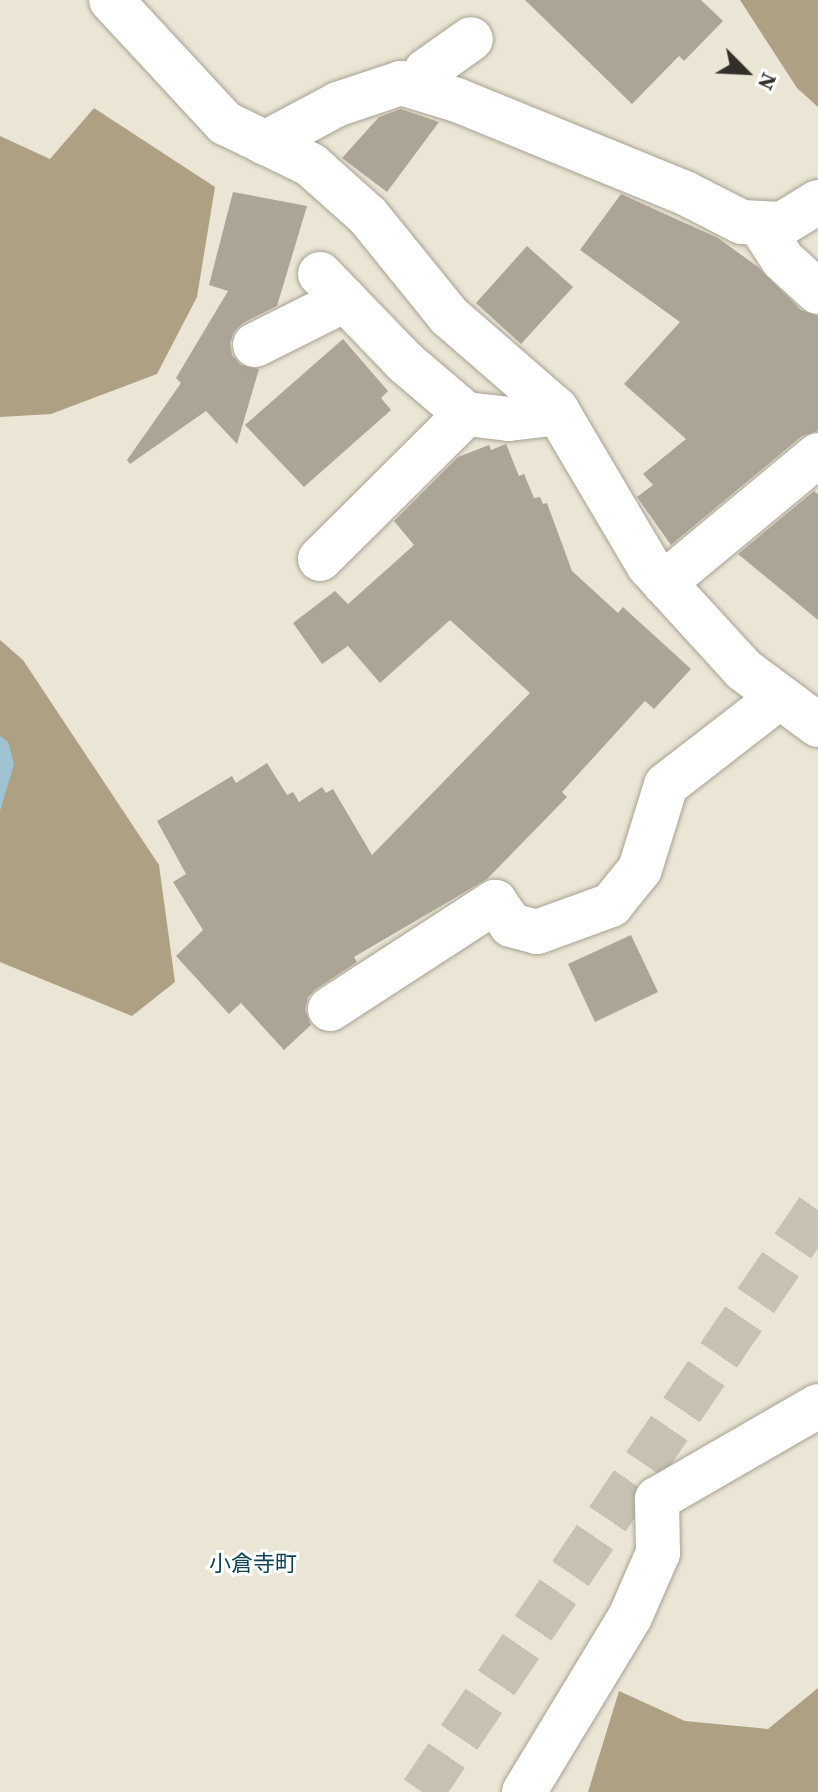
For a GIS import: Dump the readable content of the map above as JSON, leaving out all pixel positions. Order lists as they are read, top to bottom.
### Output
{
  "districts": ["小倉寺町"],
  "north": "bottom right"
}
